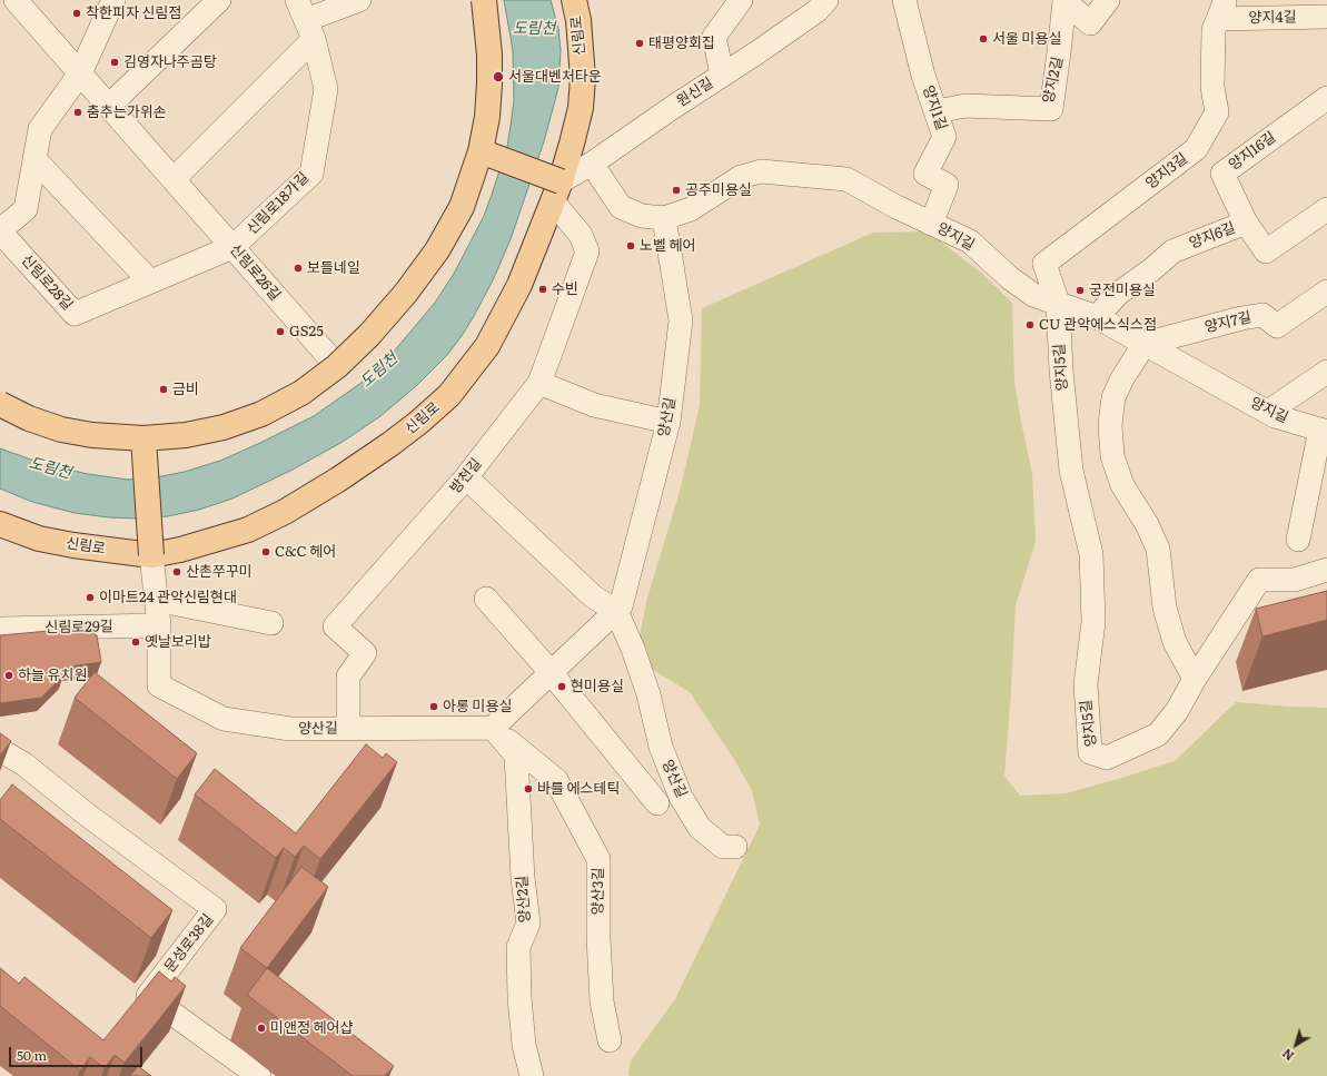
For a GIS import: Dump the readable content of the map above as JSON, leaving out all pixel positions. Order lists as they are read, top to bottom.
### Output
{
  "streets": {
    "main road": ["신림로"],
    "street": [
      "양지4길",
      "양지2길",
      "원신길",
      "양지1길",
      "양지16길",
      "양지3길",
      "신림로18가길",
      "양지6길",
      "양지길",
      "신림로26길",
      "신림로28길",
      "양지7길",
      "양지5길",
      "양산길",
      "방천길",
      "신림로29길",
      "양산3길",
      "양산2길",
      "문성로38길"
    ]
  },
  "crossings": [
    ["양지4길", "양지3길"],
    ["신림로", "원신길"],
    ["신림로", "양산길"],
    ["신림로", "방천길"],
    ["양지2길", "양지1길"],
    ["원신길", "양지길"],
    ["원신길", "방천길"],
    ["양지1길", "양지길"],
    ["양지16길", "양지6길"],
    ["양지3길", "양지길"],
    ["양지3길", "양지5길"],
    ["신림로18가길", "신림로26길"],
    ["신림로18가길", "신림로28길"],
    ["양지6길", "양지길"],
    ["양지길", "양지7길"],
    ["양지길", "양지5길"],
    ["양지길", "양산길"],
    ["신림로26길", "신림로28길"],
    ["양산길", "방천길"],
    ["양산길", "신림로29길"],
    ["양산길", "양산3길"],
    ["양산길", "양산2길"],
    ["양산3길", "양산2길"]
  ],
  "water": ["도림천"],
  "places": [
    "착한피자 신림점",
    "서울 미용실",
    "태평양회집",
    "김영자나주곰탕",
    "서울대벤처타운",
    "춤추는가위손",
    "공주미용실",
    "노벨 헤어",
    "보들네일",
    "수빈",
    "궁전미용실",
    "CU 관악에스식스점",
    "GS25",
    "금비",
    "C&C 헤어",
    "산촌쭈꾸미",
    "이마트24 관악신림현대",
    "옛날보리밥",
    "하늘 유치원",
    "현미용실",
    "아롱 미용실",
    "바를 에스테틱",
    "미앤정 헤어샵"
  ],
  "scale_bar": "50 m",
  "north": "bottom left"
}
